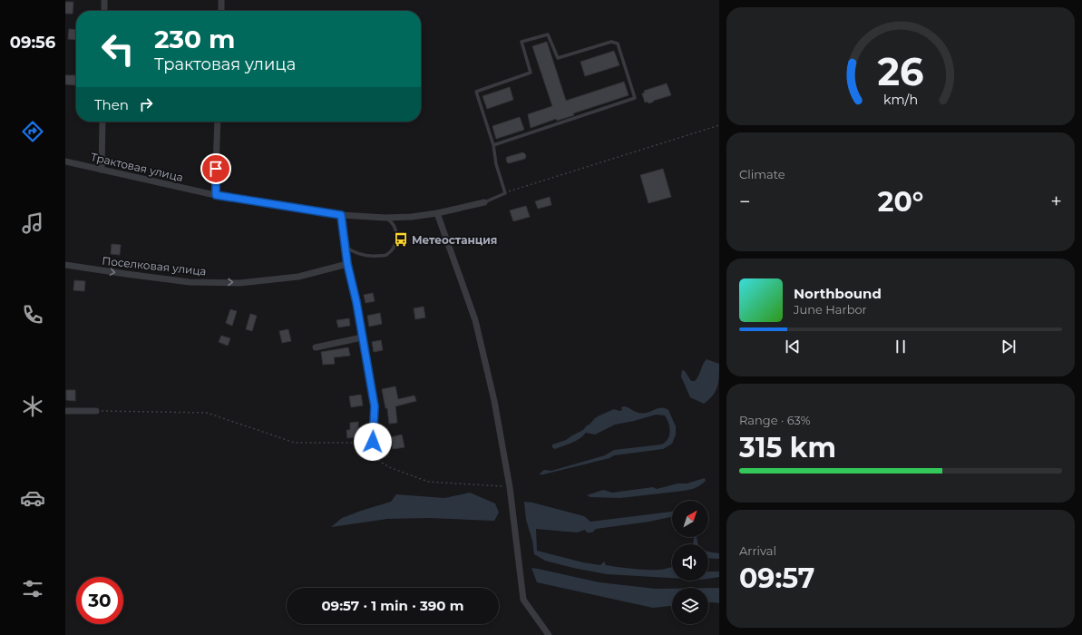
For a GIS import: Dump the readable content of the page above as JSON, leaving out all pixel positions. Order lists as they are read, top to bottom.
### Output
{
  "streets": {
    "street": ["Трактовая улица", "Поселковая улица"]
  },
  "one_way": ["Поселковая улица"],
  "places": {
    "bus stop": ["Метеостанция"]
  },
  "north": "top right",
  "page": {
    "tabs": "09:56",
    "turn": ["230 m", "Трактовая улица"],
    "then": "Then",
    "tile": [
      "Climate",
      ["Range · 63%", "315 km"],
      ["Arrival", "09:57"]
    ],
    "heat": ["−", "20°", "+"],
    "song": ["Northbound", "June Harbor"],
    "limit": "30",
    "trip": "09:57 · 1 min · 390 m",
    "gauge": ["26", "km/h"]
  }
}
